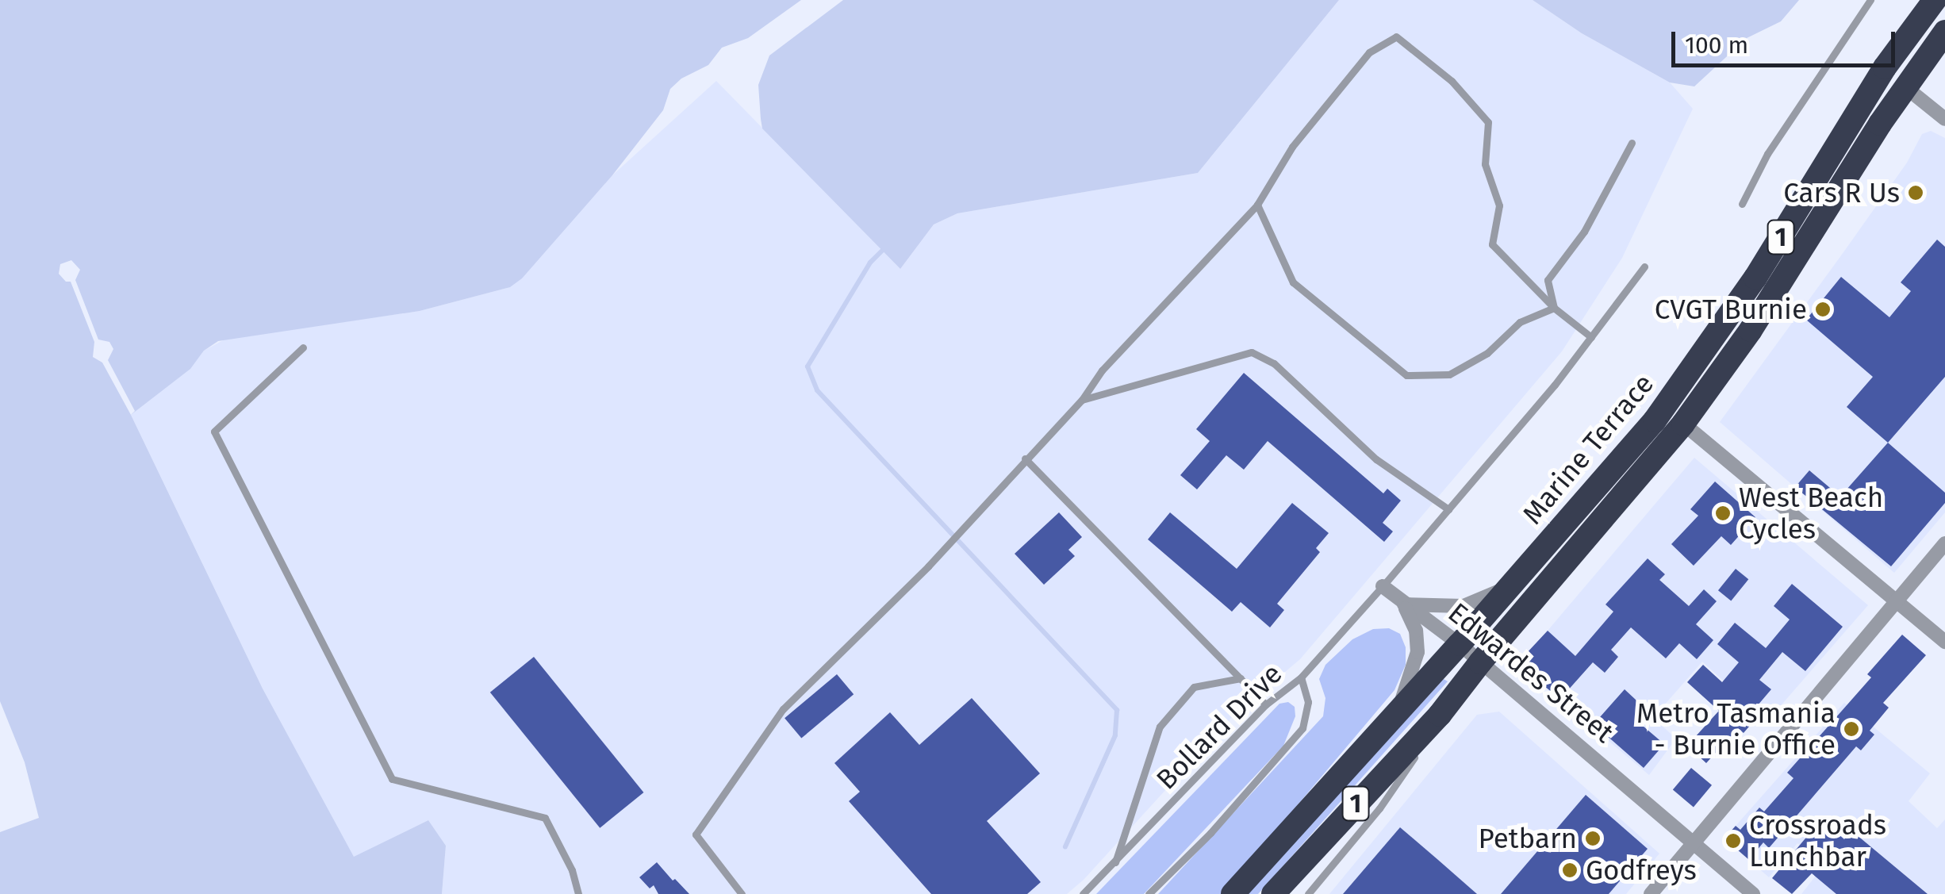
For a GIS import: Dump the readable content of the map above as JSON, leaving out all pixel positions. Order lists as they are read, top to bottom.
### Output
{
  "streets": {
    "highway": ["1", "Marine Terrace"],
    "street": ["Edwardes Street"],
    "lane": ["Bollard Drive"]
  },
  "crossings": [
    ["Marine Terrace", "Edwardes Street"],
    ["Edwardes Street", "Bollard Drive"]
  ],
  "places": [
    "Cars R Us",
    "CVGT Burnie",
    "West Beach Cycles",
    "Metro Tasmania - Burnie Office",
    "Petbarn",
    "Crossroads Lunchbar",
    "Godfreys"
  ],
  "scale_bar": "100 m"
}
